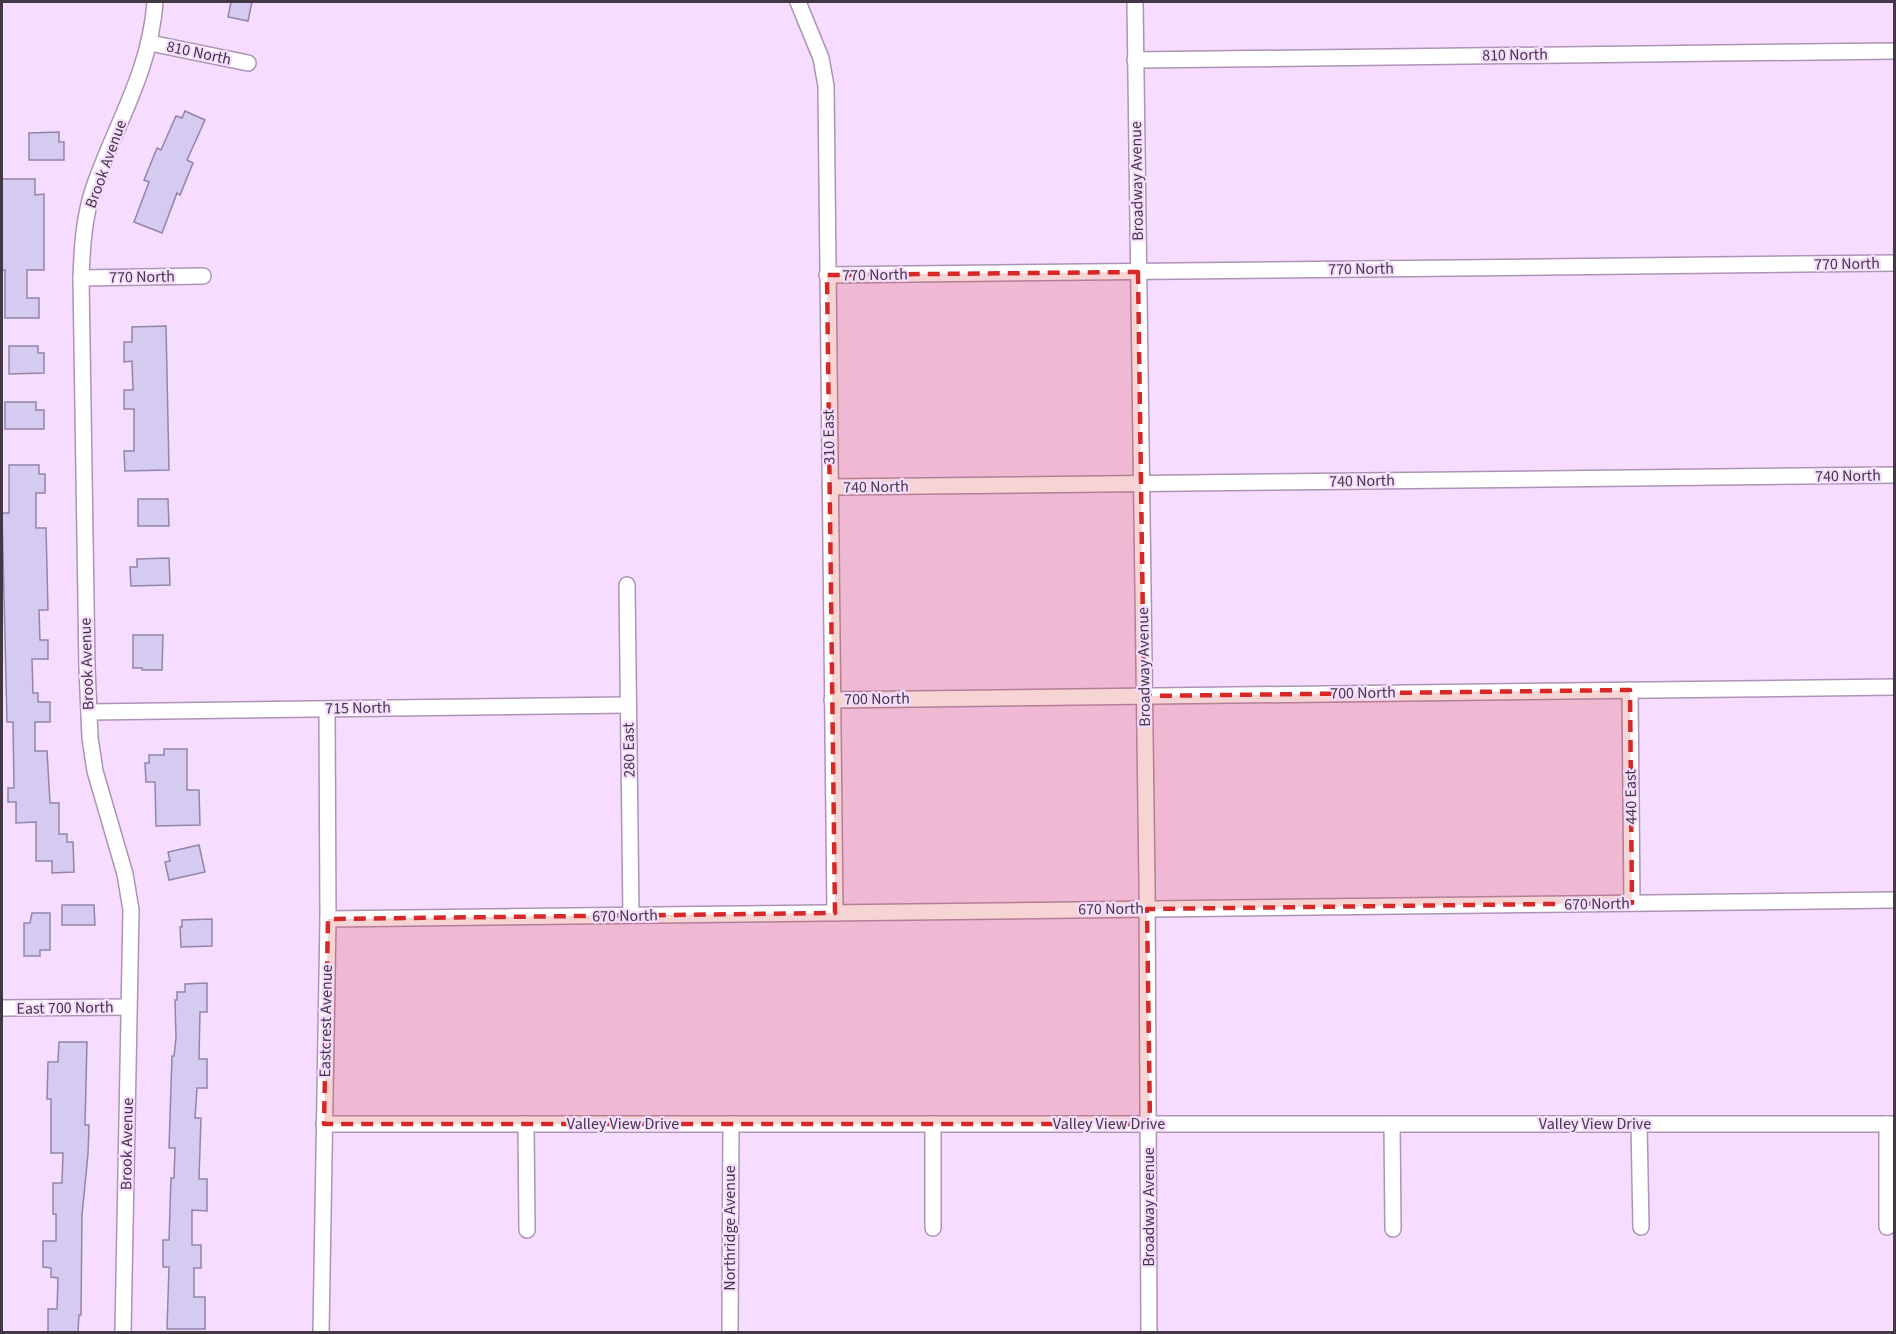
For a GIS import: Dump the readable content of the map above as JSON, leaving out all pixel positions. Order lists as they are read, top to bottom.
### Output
{
  "streets": {
    "street": [
      "810 North",
      "Brook Avenue",
      "Broadway Avenue",
      "770 North",
      "310 East",
      "740 North",
      "700 North",
      "715 North",
      "280 East",
      "440 East",
      "670 North",
      "East 700 North",
      "Eastcrest Avenue",
      "Valley View Drive",
      "Northridge Avenue"
    ]
  },
  "crossings": [
    ["810 North", "Brook Avenue"],
    ["810 North", "Broadway Avenue"],
    ["Brook Avenue", "770 North"],
    ["Brook Avenue", "715 North"],
    ["Brook Avenue", "East 700 North"],
    ["Broadway Avenue", "770 North"],
    ["Broadway Avenue", "740 North"],
    ["Broadway Avenue", "700 North"],
    ["Broadway Avenue", "670 North"],
    ["Broadway Avenue", "Valley View Drive"],
    ["770 North", "310 East"],
    ["310 East", "740 North"],
    ["310 East", "700 North"],
    ["310 East", "670 North"],
    ["700 North", "440 East"],
    ["715 North", "280 East"],
    ["715 North", "Eastcrest Avenue"],
    ["280 East", "670 North"],
    ["440 East", "670 North"],
    ["670 North", "Eastcrest Avenue"],
    ["Eastcrest Avenue", "Valley View Drive"],
    ["Valley View Drive", "Northridge Avenue"]
  ]
}
